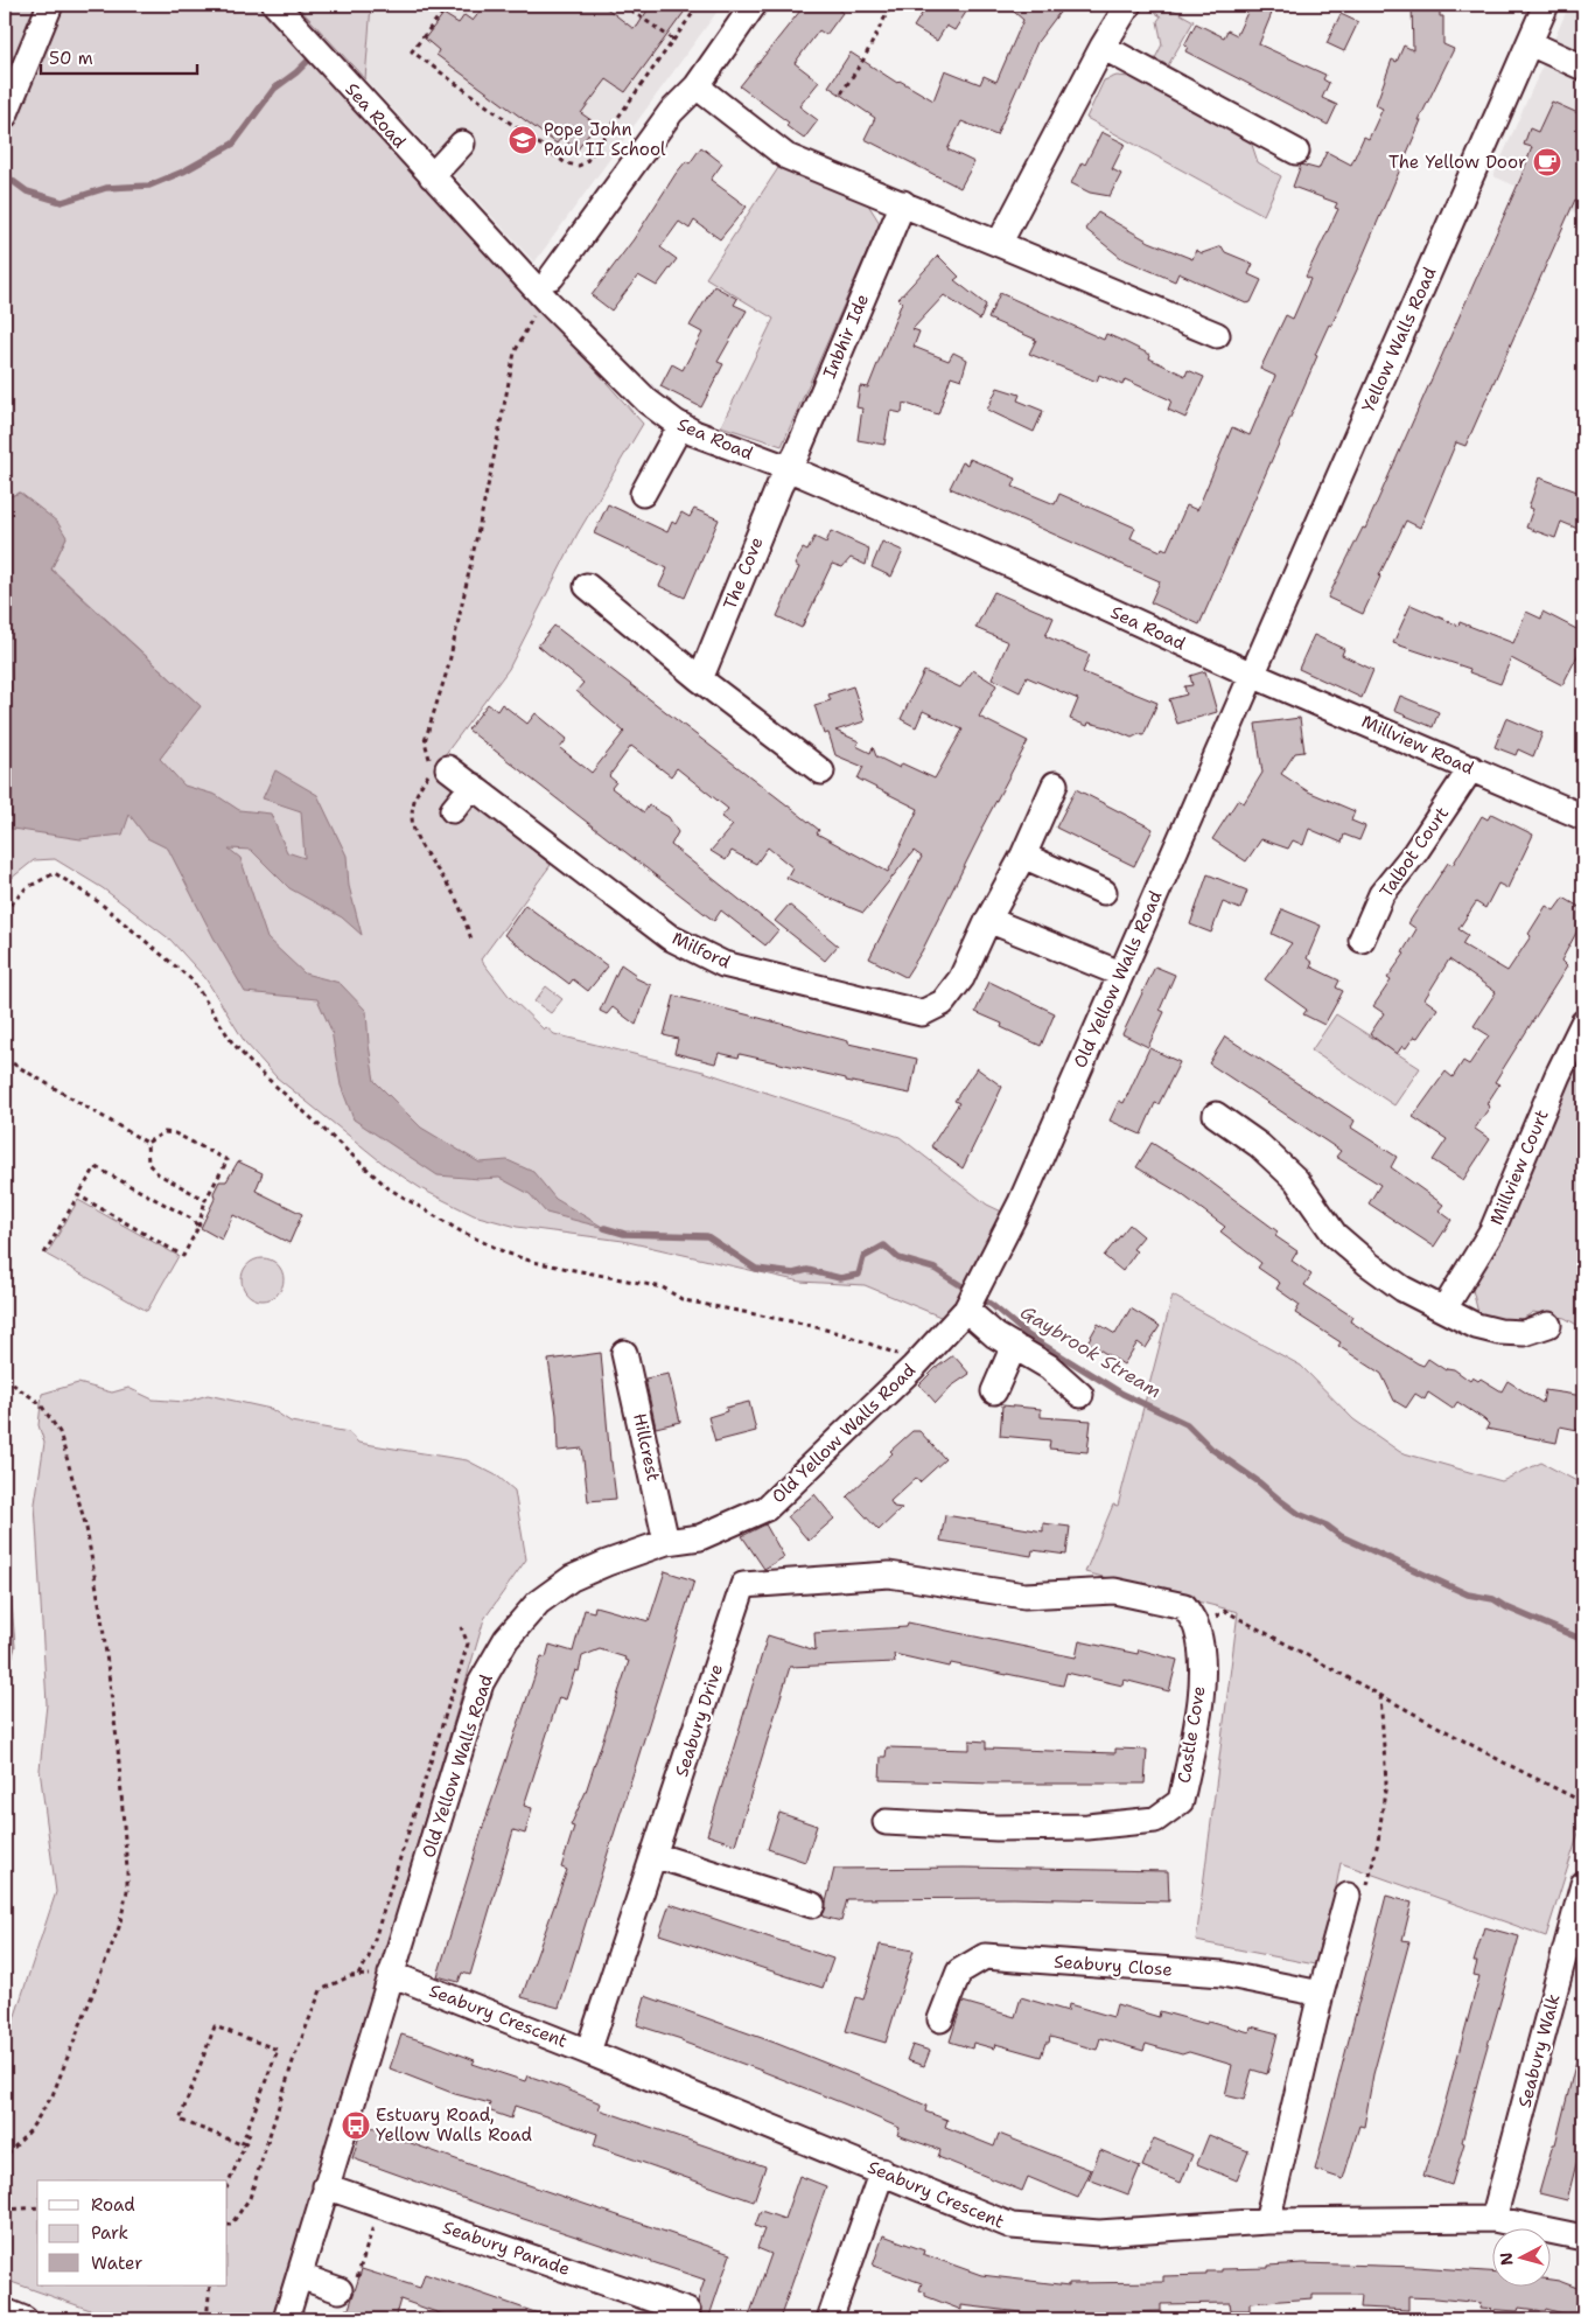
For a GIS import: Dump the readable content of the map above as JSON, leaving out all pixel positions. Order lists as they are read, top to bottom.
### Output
{
  "streets": {
    "street": [
      "Sea Road",
      "Inbhir Ide",
      "Yellow Walls Road",
      "The Cove",
      "Millview Road",
      "Talbot Court",
      "Milford",
      "Old Yellow Walls Road",
      "Millview Court",
      "Hillcrest",
      "Seabury Drive",
      "Castle Cove",
      "Seabury Close",
      "Seabury Crescent",
      "Seabury Walk",
      "Seabury Parade"
    ]
  },
  "crossings": [
    ["Sea Road", "Inbhir Ide"],
    ["Sea Road", "Yellow Walls Road"],
    ["Sea Road", "The Cove"],
    ["Sea Road", "Millview Road"],
    ["Sea Road", "Old Yellow Walls Road"],
    ["Inbhir Ide", "The Cove"],
    ["Yellow Walls Road", "Millview Road"],
    ["Yellow Walls Road", "Old Yellow Walls Road"],
    ["Millview Road", "Talbot Court"],
    ["Millview Road", "Old Yellow Walls Road"],
    ["Old Yellow Walls Road", "Hillcrest"],
    ["Old Yellow Walls Road", "Seabury Crescent"],
    ["Old Yellow Walls Road", "Seabury Parade"],
    ["Seabury Drive", "Castle Cove"],
    ["Seabury Drive", "Seabury Crescent"],
    ["Seabury Crescent", "Seabury Walk"]
  ],
  "water": ["Gaybrook Stream"],
  "places": {
    "school or university": ["Pope John Paul II School"],
    "cafe": ["The Yellow Door"],
    "bus stop": ["Estuary Road, Yellow Walls Road"]
  },
  "legend": ["Road", "Park", "Water"],
  "scale_bar": "50 m",
  "north": "left"
}
